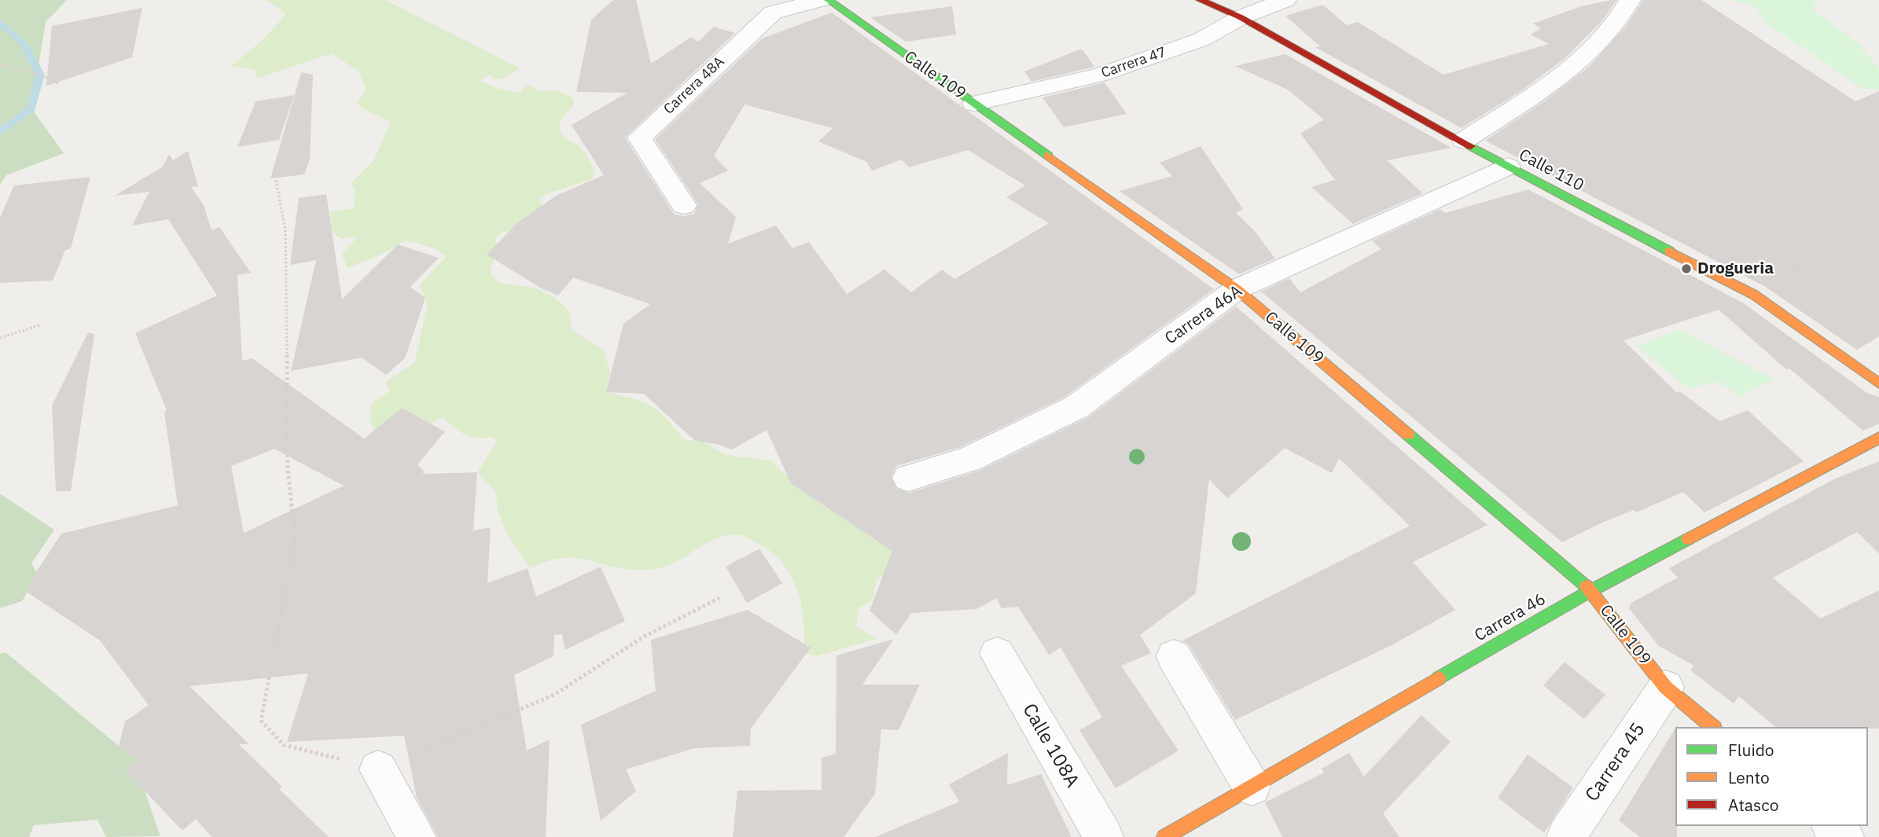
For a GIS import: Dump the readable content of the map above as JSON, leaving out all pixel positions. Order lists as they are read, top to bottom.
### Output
{
  "streets": {
    "street": [
      "Carrera 47",
      "Calle 109",
      "Carrera 48A",
      "Calle 110",
      "Carrera 46A",
      "Carrera 46",
      "Calle 108A",
      "Carrera 45"
    ]
  },
  "crossings": [
    ["Carrera 47", "Calle 109"],
    ["Carrera 47", "Calle 110"],
    ["Calle 109", "Carrera 46A"],
    ["Calle 109", "Carrera 46"],
    ["Calle 109", "Carrera 45"],
    ["Calle 110", "Carrera 46A"]
  ],
  "places": ["Drogueria"],
  "legend": ["Fluido", "Lento", "Atasco"]
}
